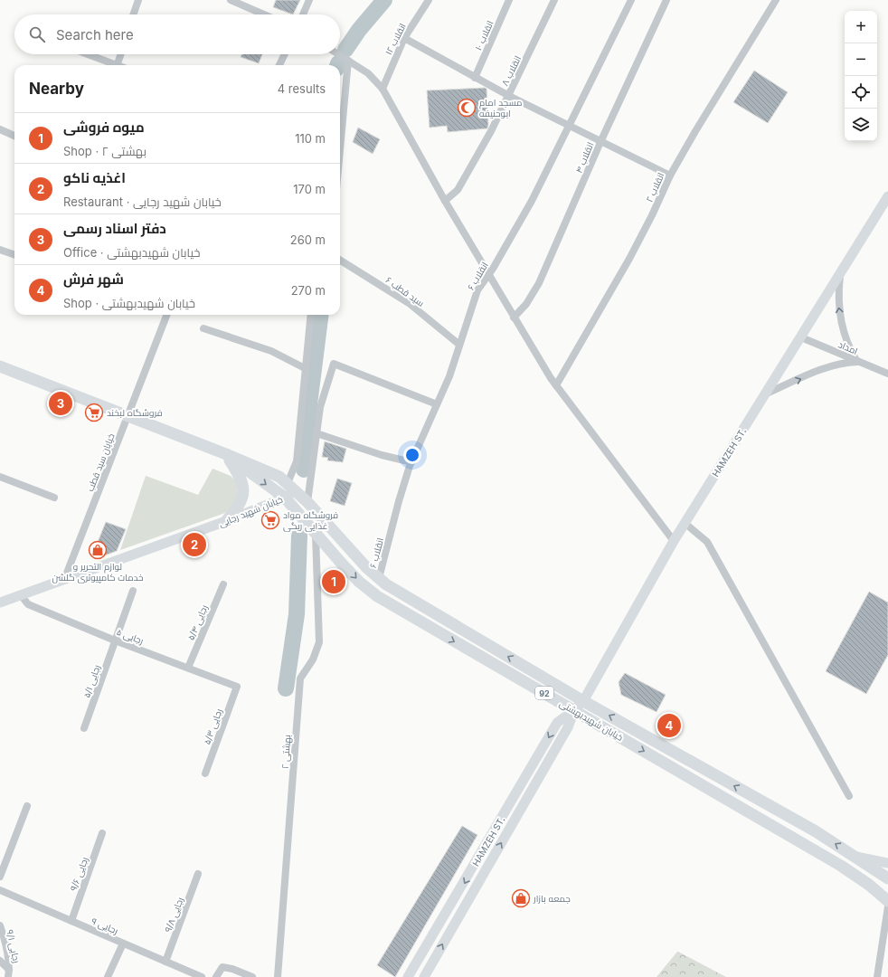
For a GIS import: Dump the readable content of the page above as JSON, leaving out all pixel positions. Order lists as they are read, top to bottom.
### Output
{
  "streets": {
    "main road": [
      "HAMZEH ST.",
      "خیابان شهید رجایی",
      "92",
      "خیابان شهیدبهشتی"
    ],
    "street": [
      "انقلاب ۱۰",
      "انقلاب ۱۲",
      "انقلاب ۸",
      "انقلاب ۴",
      "انقلاب ۲",
      "انقلاب ۶",
      "سید قطب ۶",
      "امداد",
      "خیابان سید قطب",
      "رجایی ۵/۴",
      "رجایی ۵",
      "رجایی ۵/۱",
      "رجایی ۵/۳",
      "بهشتی ۲",
      "رجایی ۹/۶",
      "رجایی ۹/۸",
      "رجایی ۹",
      "رجایی ۹/۱"
    ]
  },
  "crossings": [
    ["انقلاب ۶", "سید قطب ۶"],
    ["انقلاب ۶", "خیابان شهیدبهشتی"],
    ["امداد", "HAMZEH ST."],
    ["HAMZEH ST.", "خیابان شهیدبهشتی"],
    ["خیابان سید قطب", "خیابان شهید رجایی"],
    ["خیابان سید قطب", "خیابان شهیدبهشتی"],
    ["خیابان شهید رجایی", "رجایی ۵"],
    ["خیابان شهید رجایی", "خیابان شهیدبهشتی"],
    ["رجایی ۵/۴", "رجایی ۵"],
    ["رجایی ۵", "رجایی ۵/۱"],
    ["رجایی ۵", "رجایی ۵/۳"],
    ["خیابان شهیدبهشتی", "بهشتی ۲"],
    ["رجایی ۹/۶", "رجایی ۹"],
    ["رجایی ۹/۸", "رجایی ۹"]
  ],
  "places": {
    "mosque": ["مسجد امام ابوحنیفه"],
    "supermarket": ["فروشگاه لبخند", "فروشگاه مواد غذایی ریگی"],
    "shop": ["لوازم التحریر و خدمات کامپیوتری گلشن", "جمعه بازار"]
  },
  "page": {
    "map_buttons": ["+", "−"],
    "search": "Search here",
    "heading": ["Nearby", "4 results"],
    "list": [
      {
        "mark": "1",
        "name": "میوه فروشی",
        "note": "Shop · بهشتی ۲",
        "value": "110 m"
      },
      {
        "mark": "2",
        "name": "اغذیه ناکو",
        "note": "Restaurant · خیابان شهید رجایی",
        "value": "170 m"
      },
      {
        "mark": "3",
        "name": "دفتر اسناد رسمی",
        "note": "Office · خیابان شهیدبهشتی",
        "value": "260 m"
      },
      {
        "mark": "4",
        "name": "شهر فرش",
        "note": "Shop · خیابان شهیدبهشتی",
        "value": "270 m"
      }
    ],
    "pins": [
      "3",
      "2",
      "1",
      "4"
    ]
  }
}
